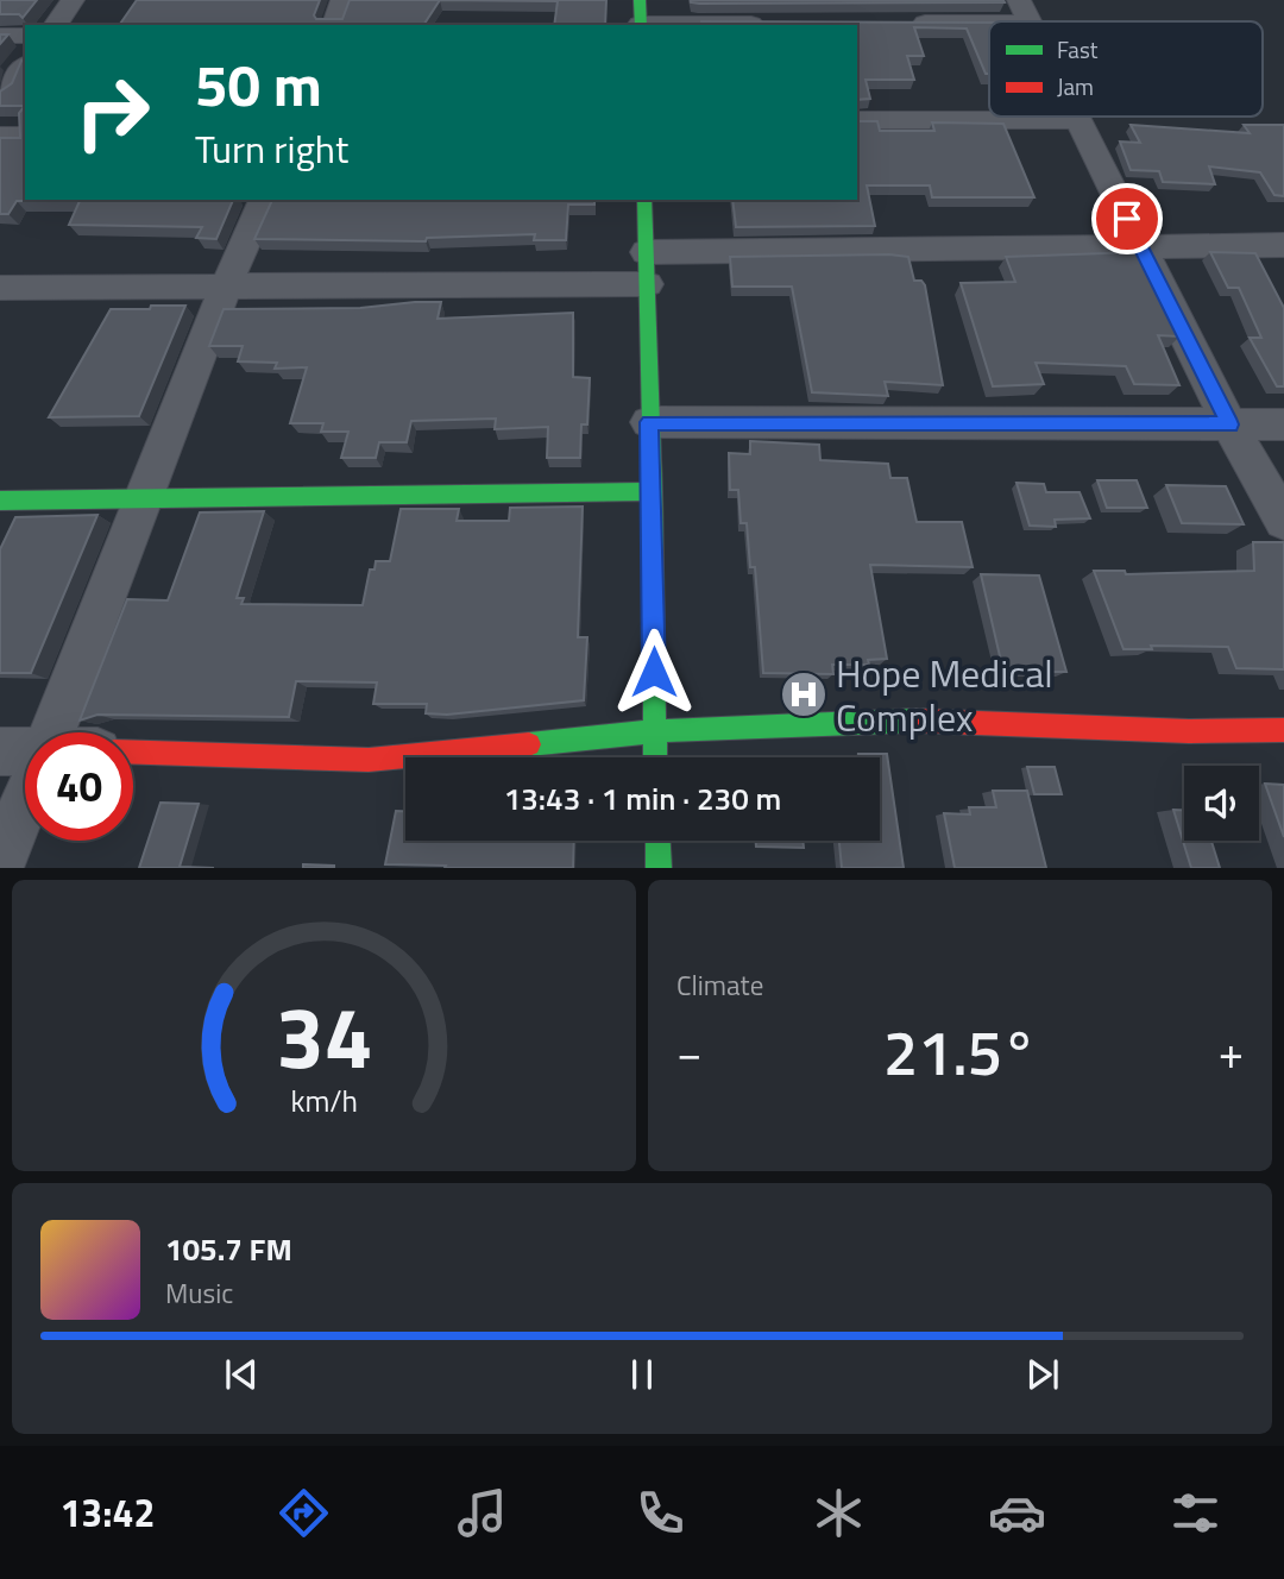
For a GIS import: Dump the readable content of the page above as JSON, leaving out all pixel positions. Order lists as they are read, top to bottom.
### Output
{
  "places": {
    "hospital": ["Hope Medical Complex"]
  },
  "legend": ["Fast", "Jam"],
  "page": {
    "turn": ["50 m", "Turn right"],
    "limit": "40",
    "trip": "13:43 · 1 min · 230 m",
    "tile": "Climate",
    "heat": ["−", "21.5°", "+"],
    "song": ["105.7 FM", "Music"],
    "tabs": "13:42",
    "gauge": ["34", "km/h"]
  }
}
